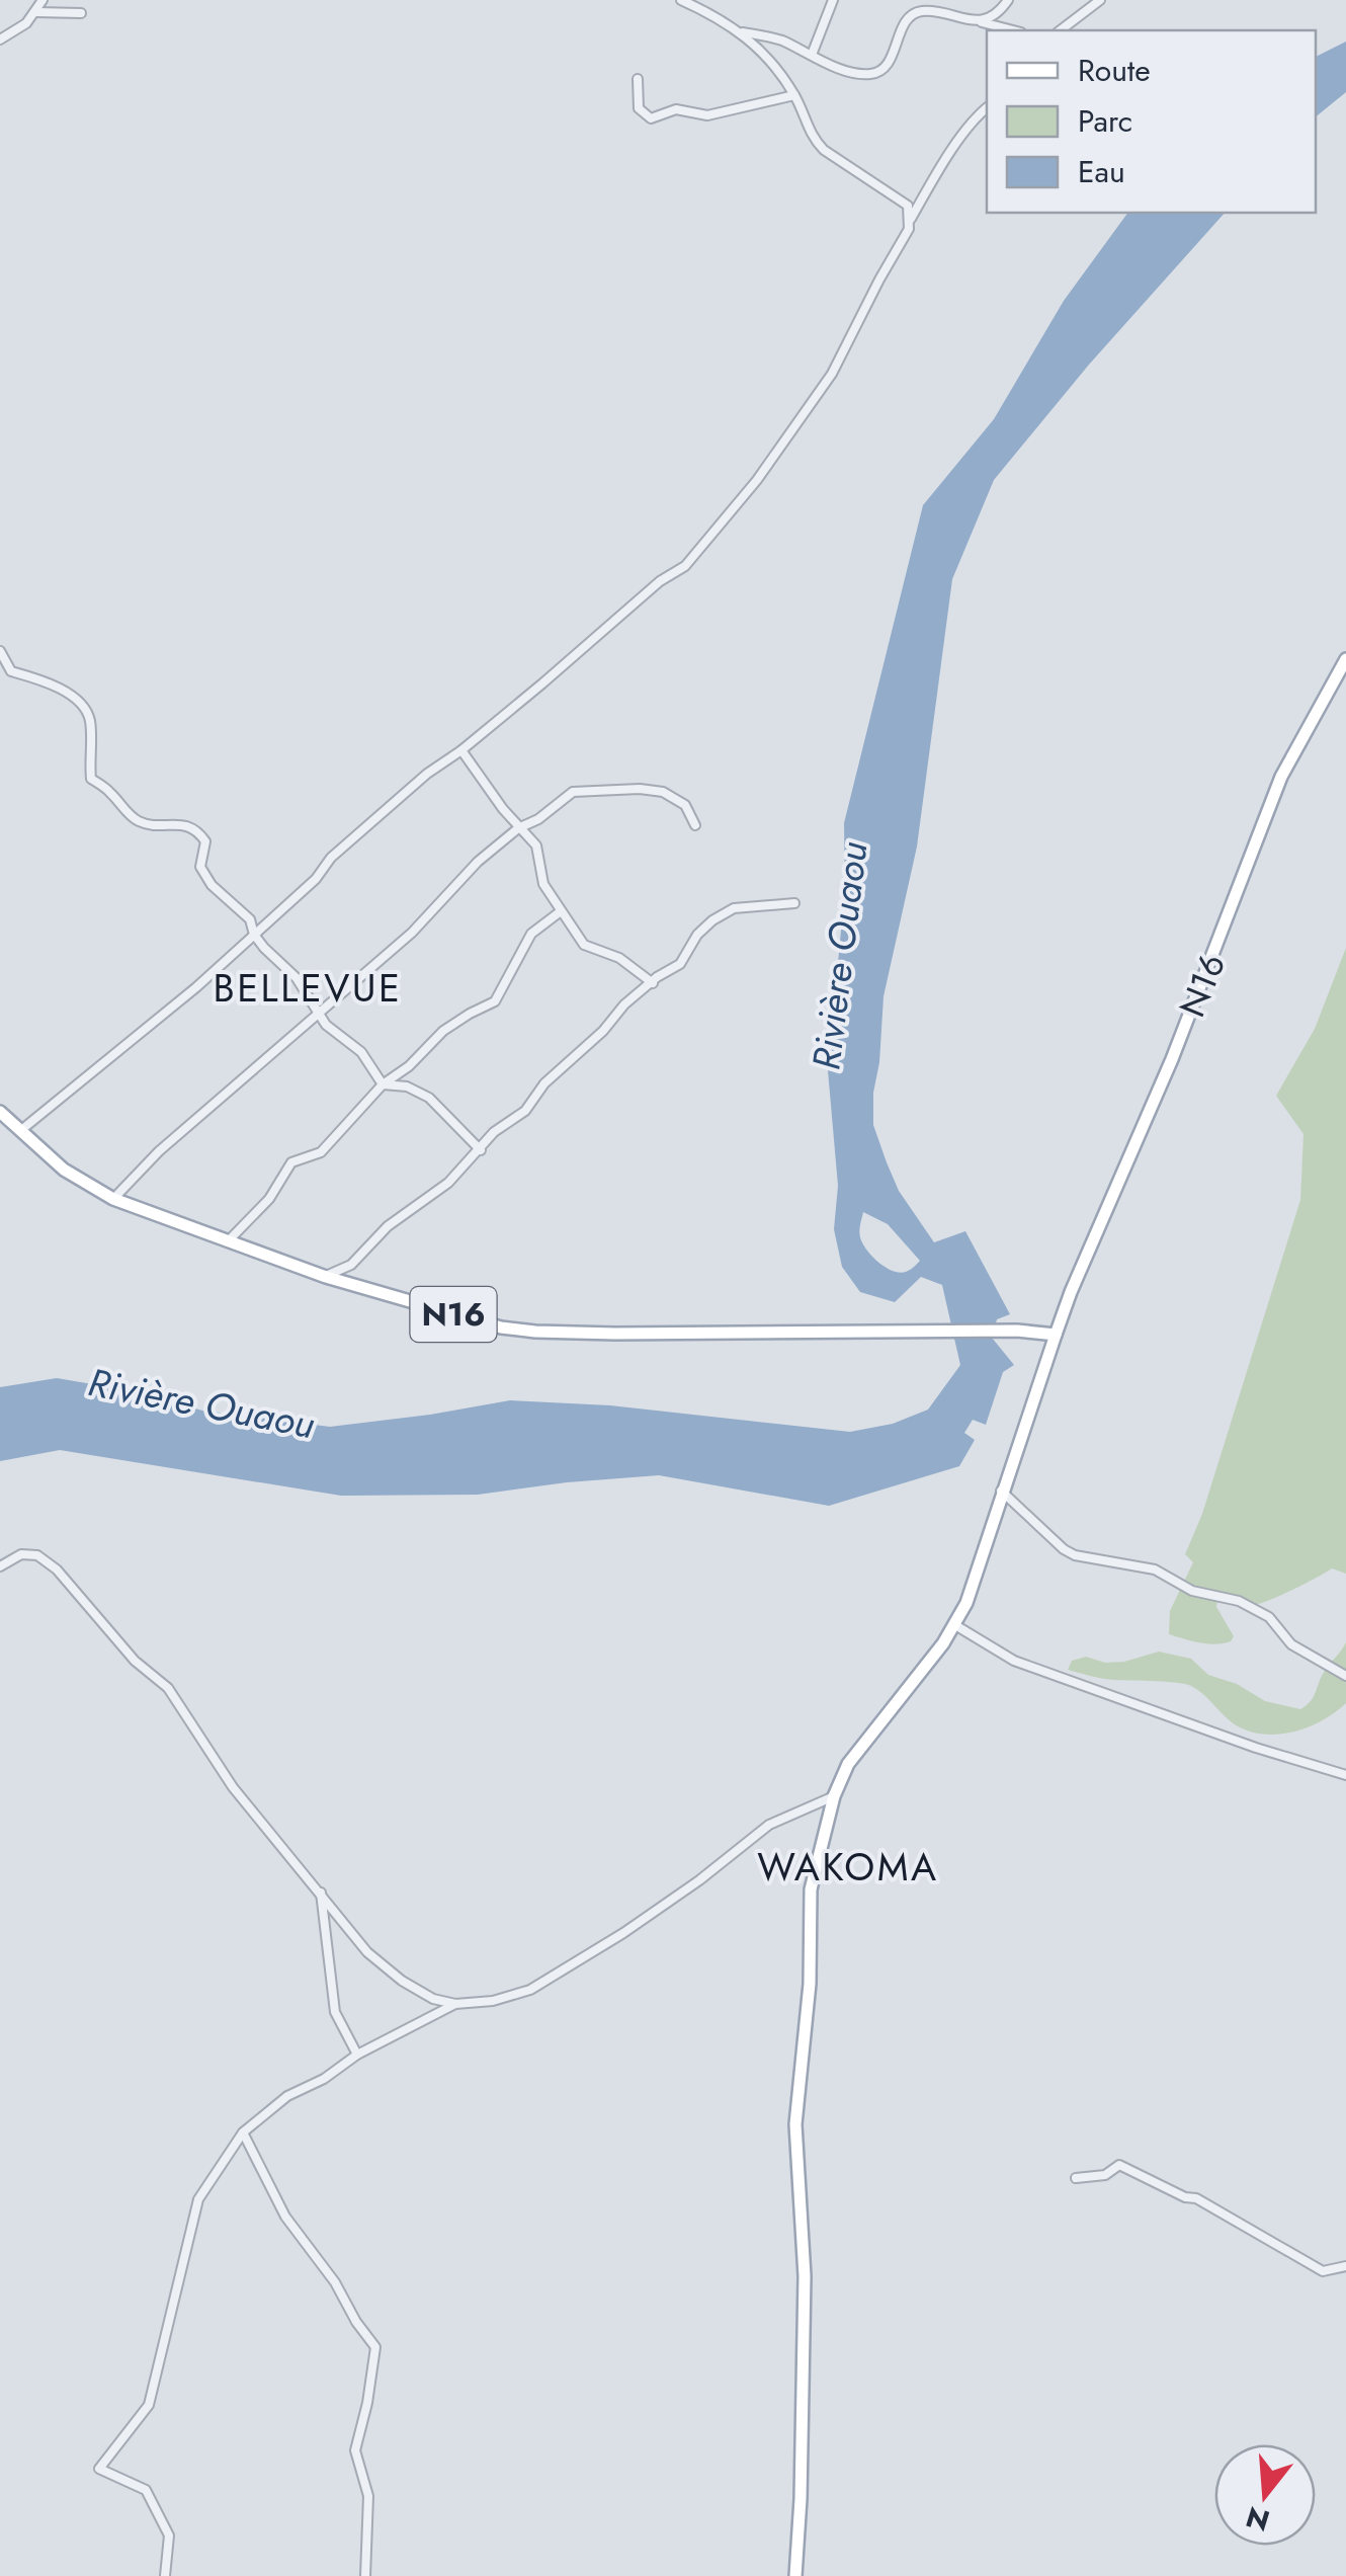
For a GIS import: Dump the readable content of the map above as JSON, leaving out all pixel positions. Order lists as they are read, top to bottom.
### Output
{
  "streets": {
    "main road": ["N16"]
  },
  "districts": ["BELLEVUE", "WAKOMA"],
  "water": ["Rivière Ouaou"],
  "legend": ["Route", "Parc", "Eau"],
  "north": "bottom"
}
